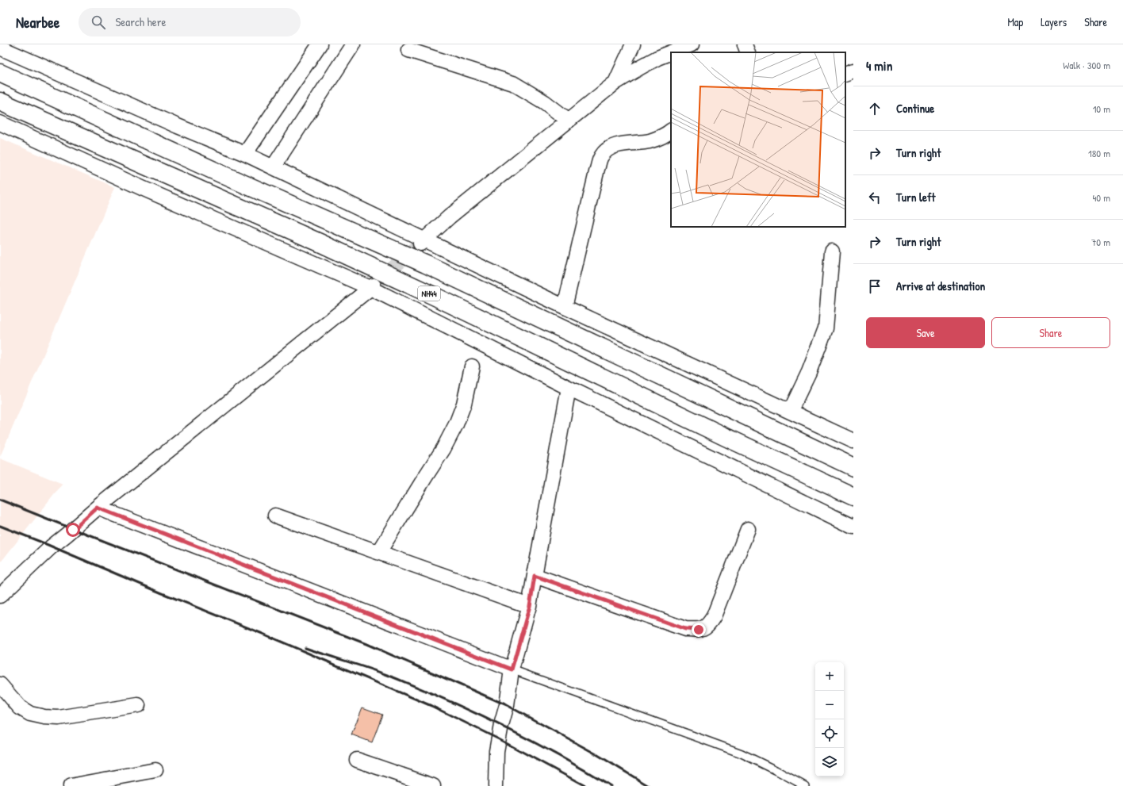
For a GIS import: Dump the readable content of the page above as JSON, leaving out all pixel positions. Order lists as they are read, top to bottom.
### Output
{
  "streets": {
    "highway": ["NH44"]
  },
  "page": {
    "header": "Nearbee",
    "search": "Search here",
    "nav": ["Map", "Layers", "Share"],
    "heading": ["4 min", "Walk · 300 m"],
    "list": [
      ["Continue", "10 m"],
      ["Turn right", "180 m"],
      ["Turn left", "40 m"],
      ["Turn right", "70 m"],
      "Arrive at destination"
    ],
    "buttons": ["Save", "Share"],
    "map_buttons": ["+", "−"]
  }
}
